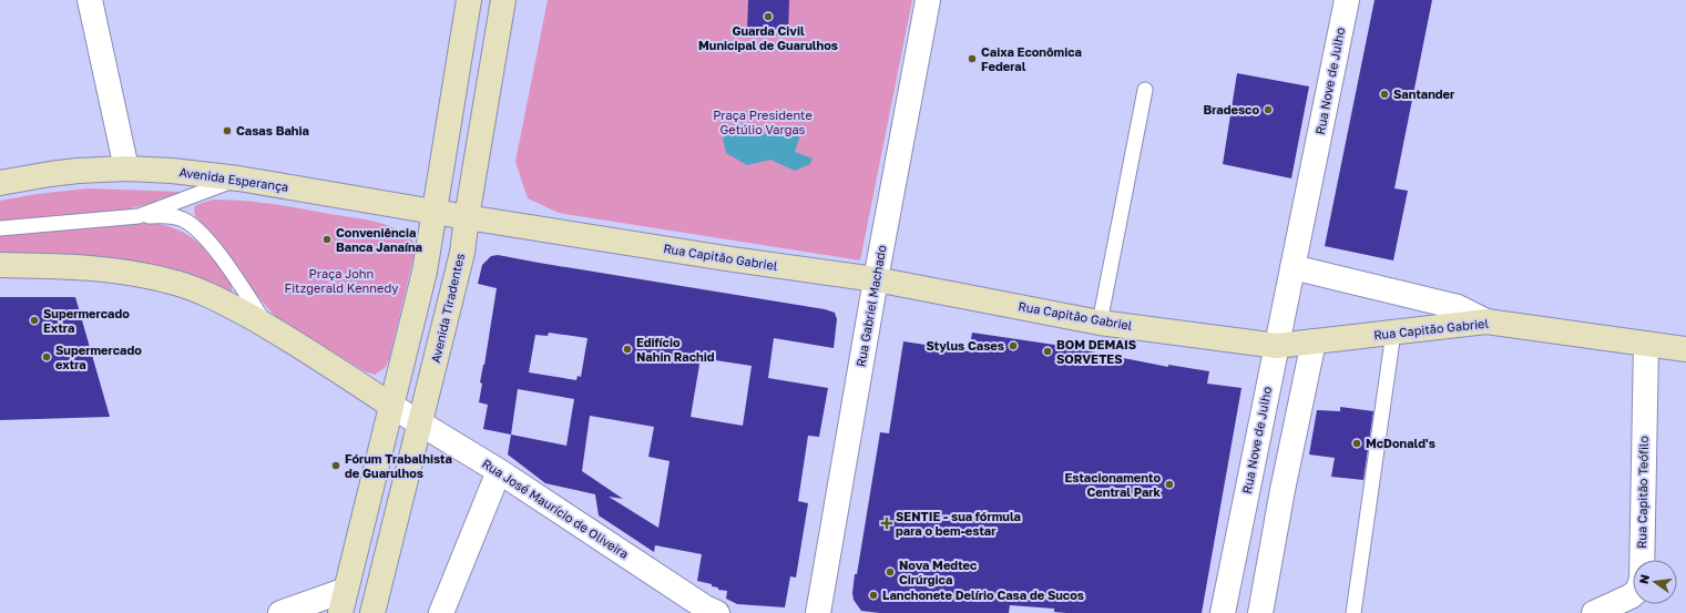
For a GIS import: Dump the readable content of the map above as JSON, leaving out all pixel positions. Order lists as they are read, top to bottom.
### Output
{
  "streets": {
    "main road": ["Avenida Esperança", "Rua Capitão Gabriel", "Avenida Tiradentes"],
    "street": [
      "Rua Nove de Julho",
      "Rua Gabriel Machado",
      "Rua Capitão Teófilo",
      "Rua José Maurício de Oliveira"
    ]
  },
  "crossings": [
    ["Rua Nove de Julho", "Rua Capitão Gabriel"],
    ["Avenida Esperança", "Rua Capitão Gabriel"],
    ["Avenida Esperança", "Avenida Tiradentes"],
    ["Rua Capitão Gabriel", "Rua Gabriel Machado"],
    ["Rua Capitão Gabriel", "Avenida Tiradentes"],
    ["Rua Capitão Gabriel", "Rua Capitão Teófilo"],
    ["Avenida Tiradentes", "Rua José Maurício de Oliveira"]
  ],
  "parks": ["Praça Presidente Getúlio Vargas", "Praça John Fitzgerald Kennedy"],
  "places": {
    "other": [
      "Guarda Civil Municipal de Guarulhos",
      "Caixa Econômica Federal",
      "Santander",
      "Bradesco",
      "Casas Bahia",
      "Conveniência Banca Janaína",
      "Supermercado Extra",
      "Stylus Cases",
      "Edifício Nahin Rachid",
      "BOM DEMAIS SORVETES",
      "Supermercado extra",
      "McDonald's",
      "Fórum Trabalhista de Guarulhos",
      "Estacionamento Central Park",
      "Nova Medtec Cirúrgica",
      "Lanchonete Delírio Casa de Sucos"
    ],
    "health": ["SENTIE - sua fórmula para o bem-estar"]
  },
  "north": "left"
}
